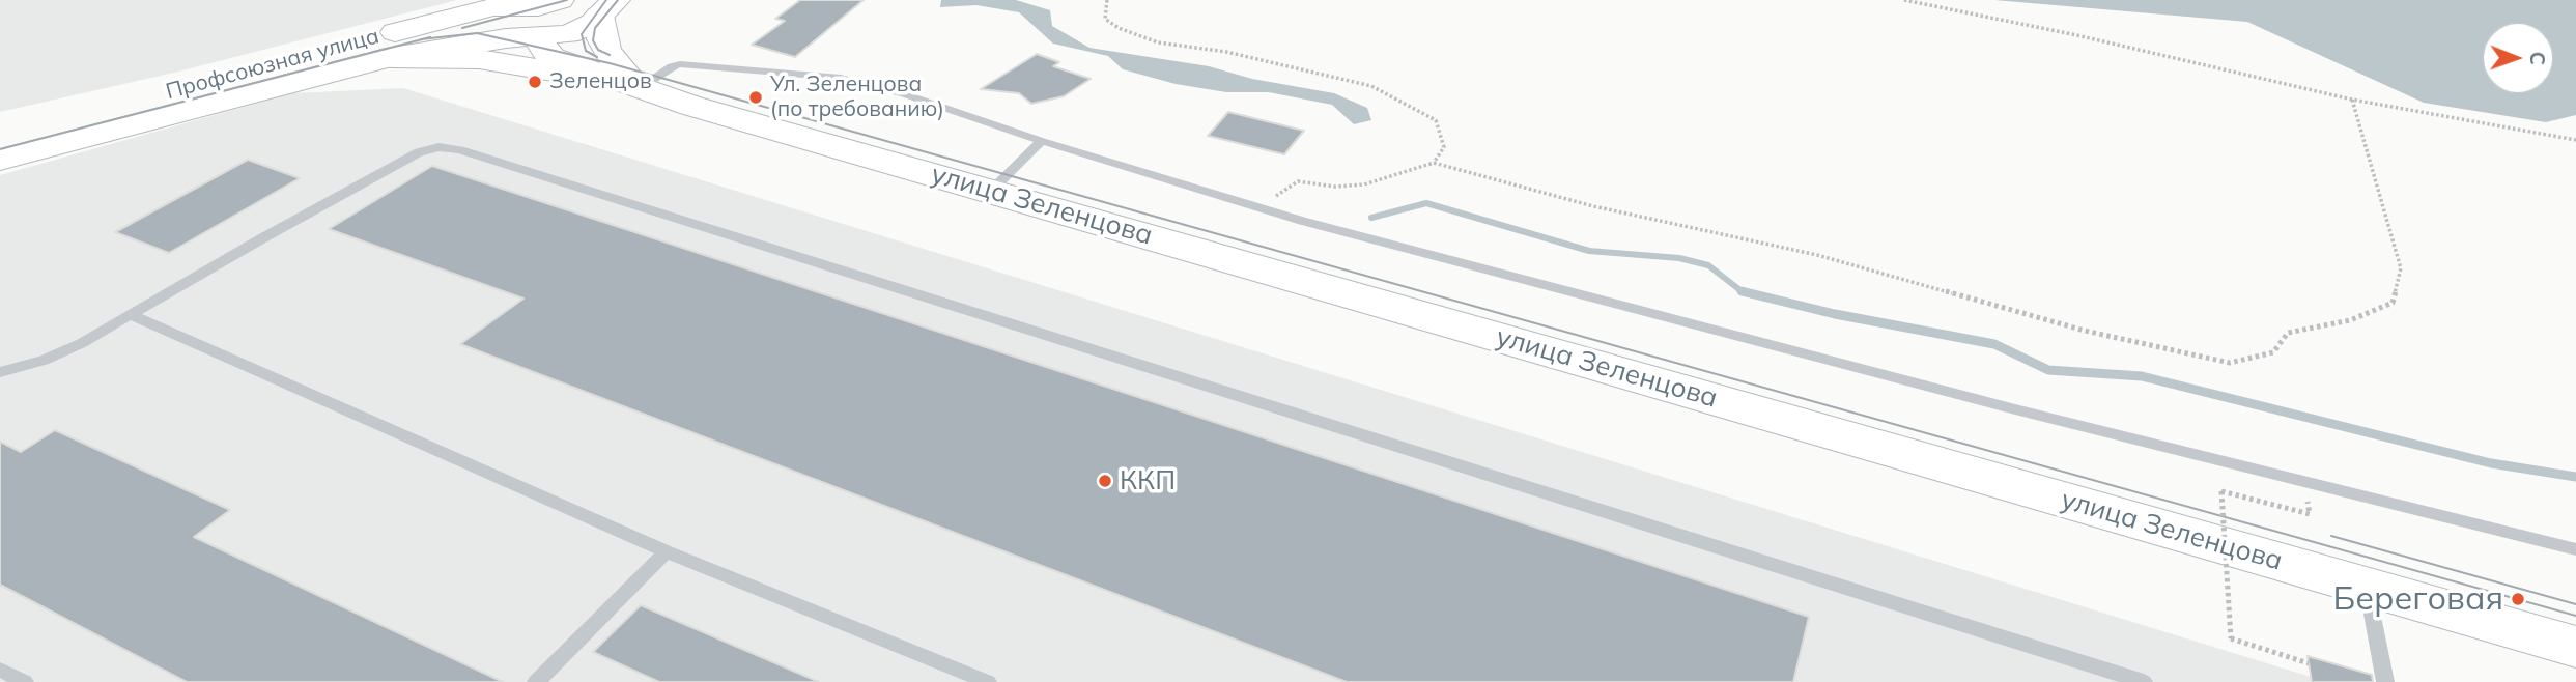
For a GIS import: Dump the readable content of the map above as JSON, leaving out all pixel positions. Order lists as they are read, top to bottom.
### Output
{
  "streets": {
    "main road": ["Профсоюзная улица", "улица Зеленцова"]
  },
  "crossings": [
    ["Профсоюзная улица", "улица Зеленцова"]
  ],
  "places": [
    "Зеленцов",
    "Ул. Зеленцова (по требованию)",
    "ККП",
    "Береговая"
  ],
  "north": "right"
}
